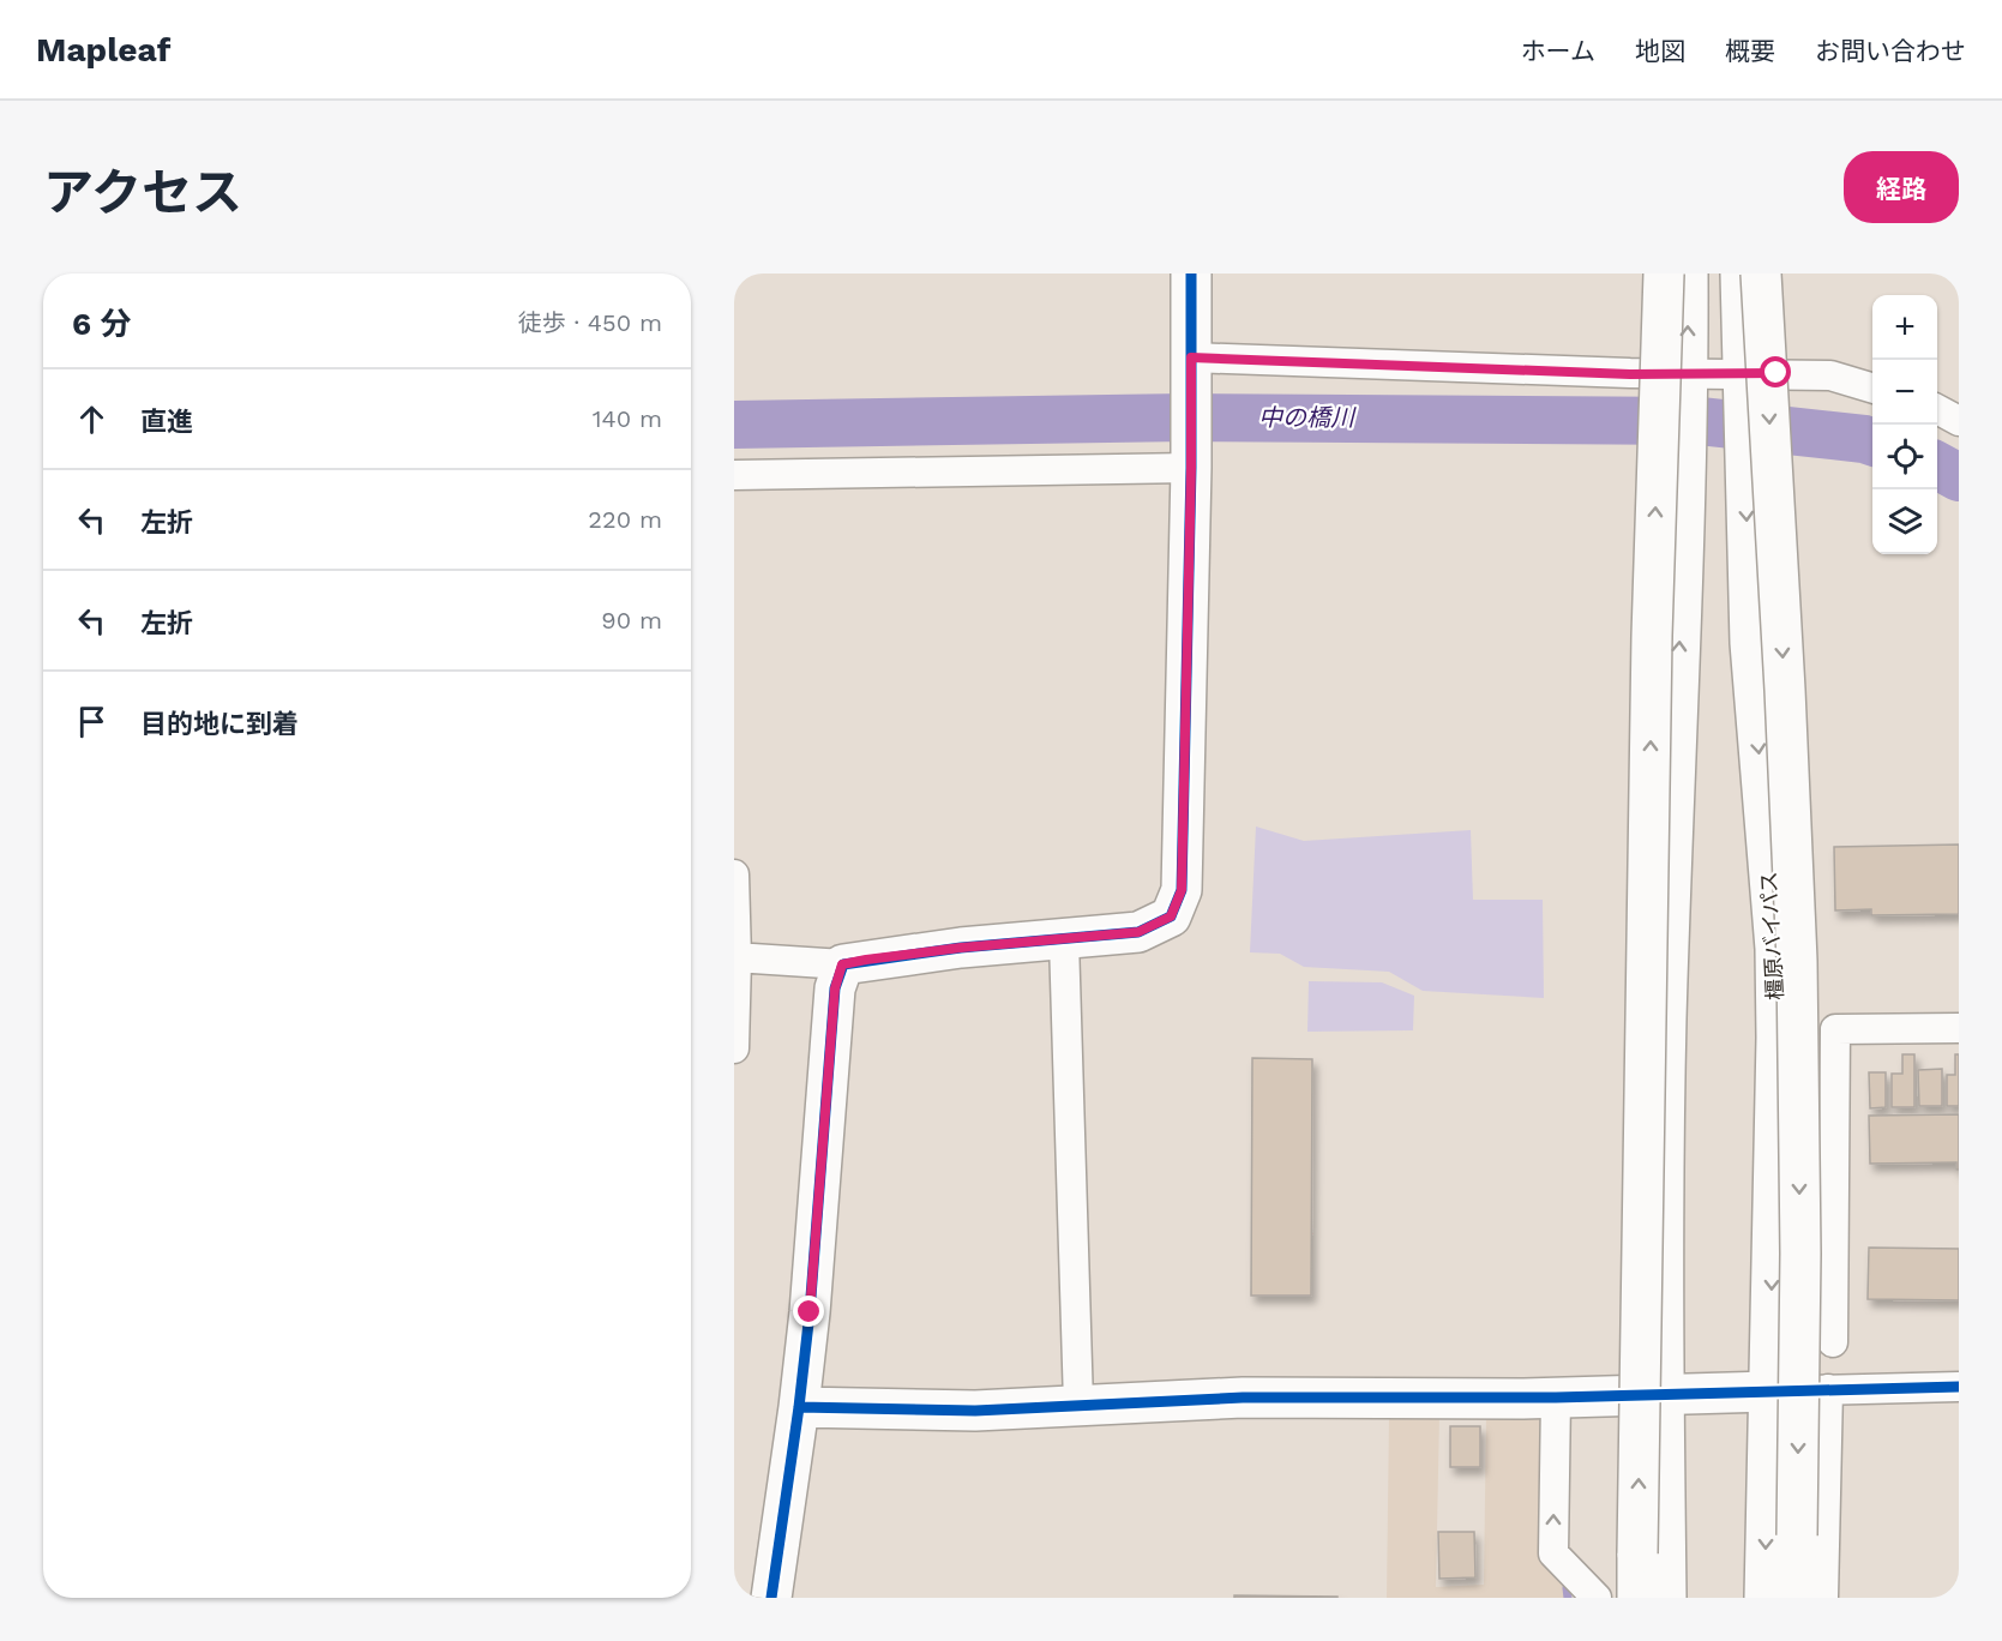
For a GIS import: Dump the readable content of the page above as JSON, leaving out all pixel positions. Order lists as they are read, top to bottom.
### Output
{
  "streets": {
    "main road": ["橿原バイパス"]
  },
  "water": ["中の橋川"],
  "page": {
    "header": "Mapleaf",
    "nav": [
      "ホーム",
      "地図",
      "概要",
      "お問い合わせ"
    ],
    "title": "アクセス",
    "buttons": "経路",
    "heading": ["6 分", "徒歩 · 450 m"],
    "map_buttons": ["+", "−"],
    "list": [
      ["直進", "140 m"],
      ["左折", "220 m"],
      ["左折", "90 m"],
      "目的地に到着"
    ]
  }
}
